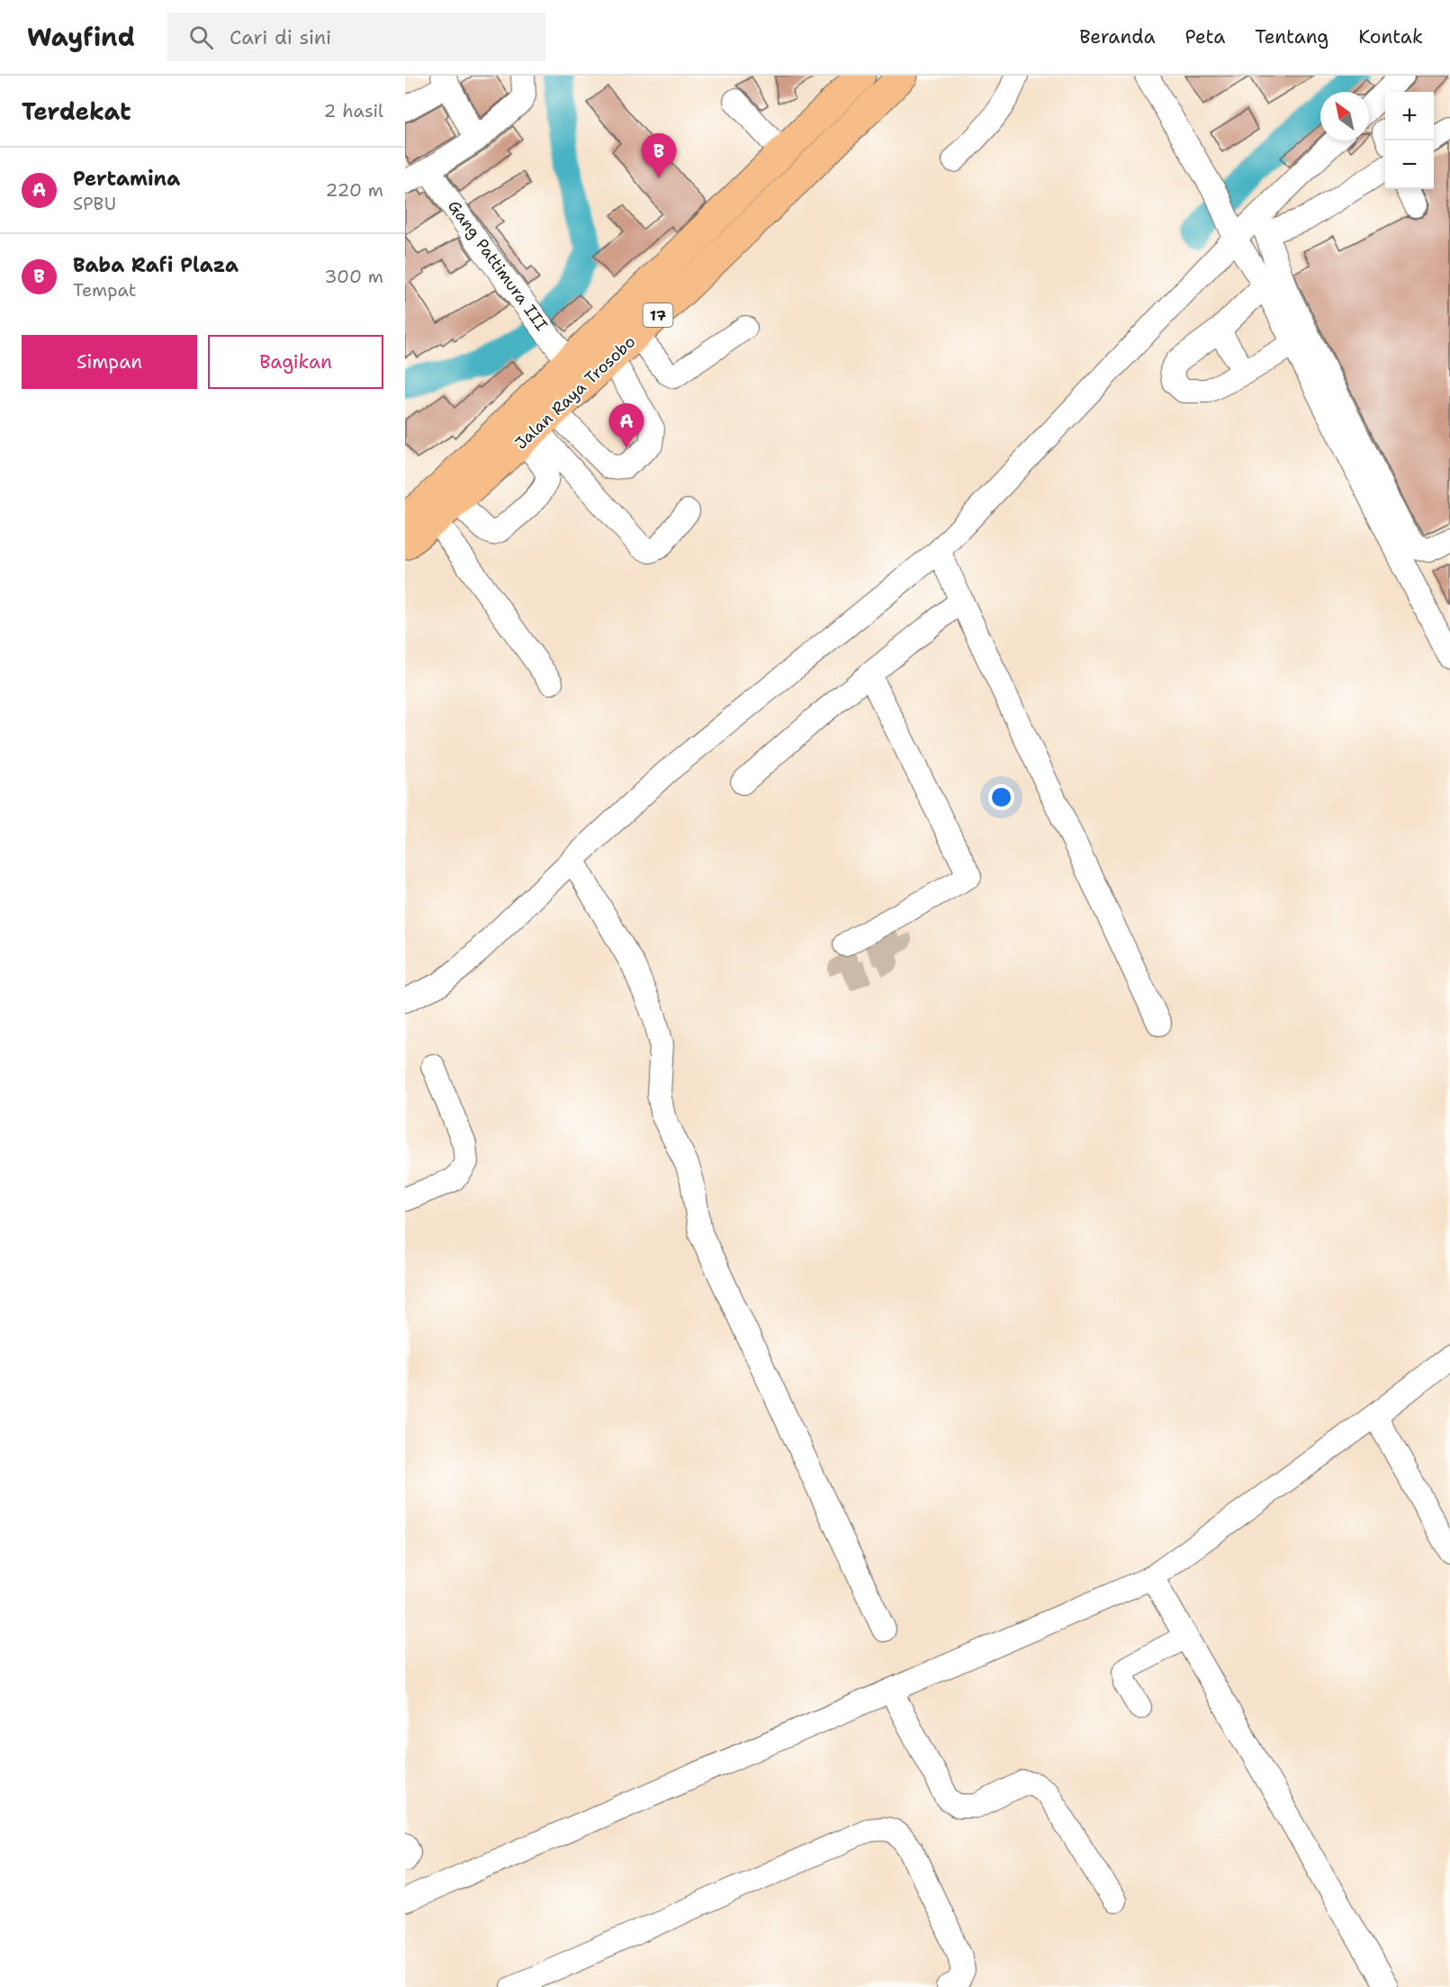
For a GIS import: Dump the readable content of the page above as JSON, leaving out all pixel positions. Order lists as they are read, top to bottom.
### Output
{
  "streets": {
    "highway": ["17", "Jalan Raya Trosobo"],
    "street": ["Gang Pattimura III"]
  },
  "crossings": [
    ["Gang Pattimura III", "Jalan Raya Trosobo"]
  ],
  "north": "top left",
  "page": {
    "header": "Wayfind",
    "search": "Cari di sini",
    "nav": [
      "Beranda",
      "Peta",
      "Tentang",
      "Kontak"
    ],
    "heading": ["Terdekat", "2 hasil"],
    "map_buttons": ["+", "−"],
    "pins": ["B", "A"],
    "list": [
      {
        "mark": "A",
        "name": "Pertamina",
        "note": "SPBU",
        "value": "220 m"
      },
      {
        "mark": "B",
        "name": "Baba Rafi Plaza",
        "note": "Tempat",
        "value": "300 m"
      }
    ],
    "buttons": ["Simpan", "Bagikan"]
  }
}
